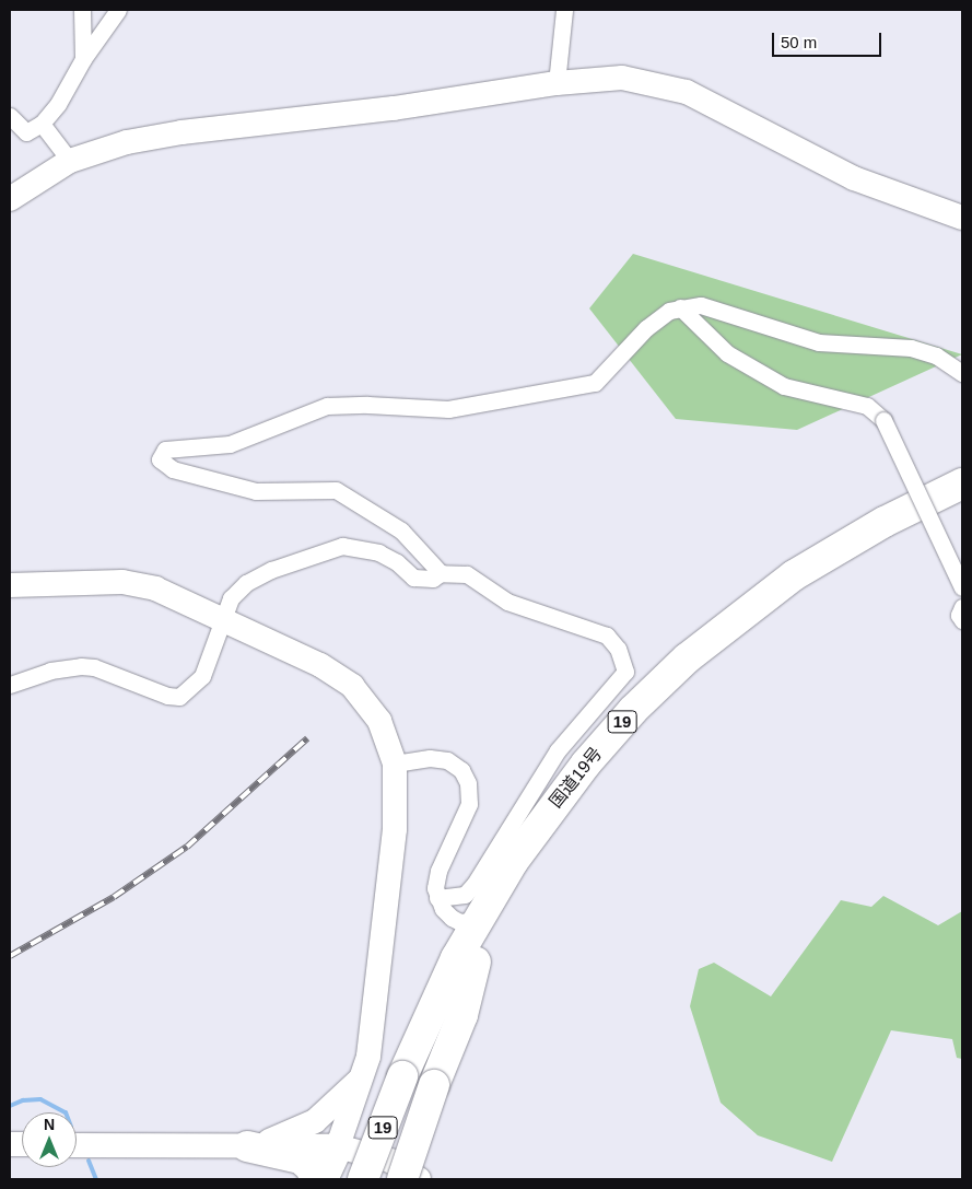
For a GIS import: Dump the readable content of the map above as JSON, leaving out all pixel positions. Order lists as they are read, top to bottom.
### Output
{
  "streets": {
    "highway": ["19", "国道19号"]
  },
  "crossings": [
    ["19", "国道19号"]
  ],
  "scale_bar": "50 m",
  "north": "top"
}
